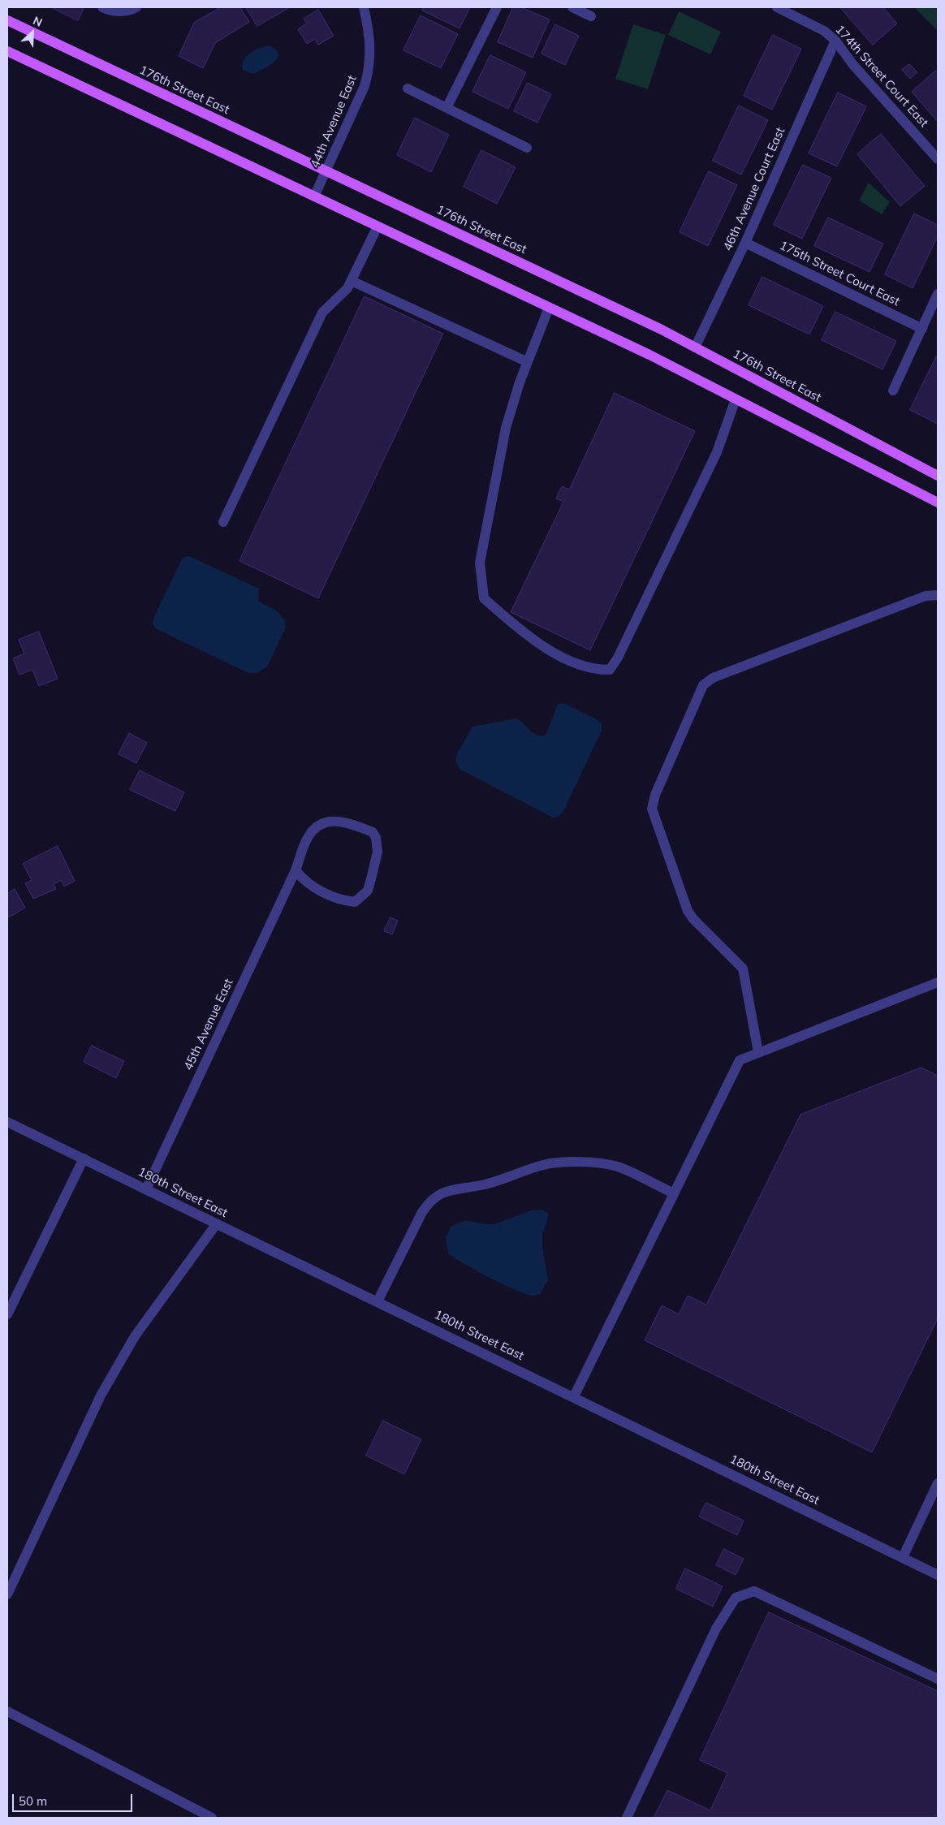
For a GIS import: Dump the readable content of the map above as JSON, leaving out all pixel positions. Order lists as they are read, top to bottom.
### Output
{
  "streets": {
    "main road": ["176th Street East"],
    "street": [
      "174th Street Court East",
      "44th Avenue East",
      "46th Avenue Court East",
      "175th Street Court East",
      "45th Avenue East",
      "180th Street East"
    ]
  },
  "crossings": [
    ["174th Street Court East", "46th Avenue Court East"],
    ["176th Street East", "44th Avenue East"],
    ["176th Street East", "46th Avenue Court East"],
    ["46th Avenue Court East", "175th Street Court East"],
    ["45th Avenue East", "180th Street East"]
  ],
  "scale_bar": "50 m",
  "north": "top right"
}
